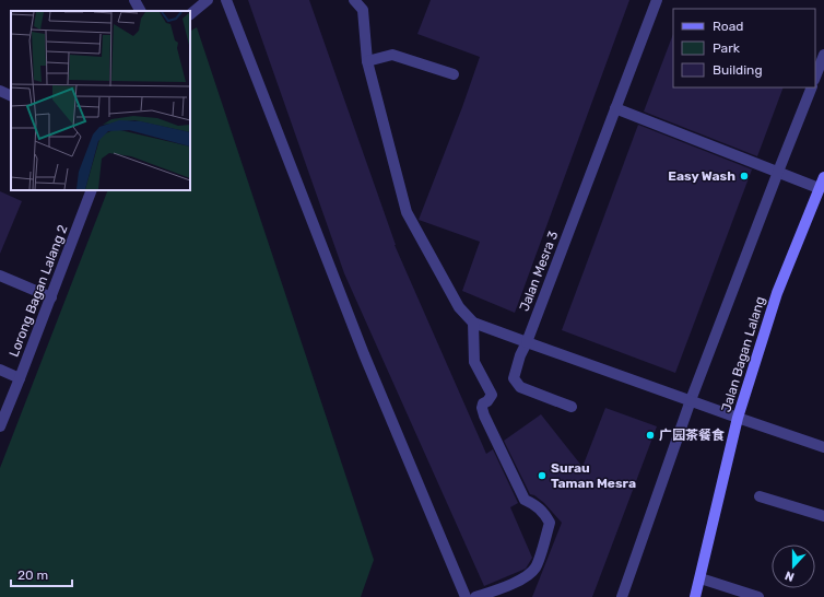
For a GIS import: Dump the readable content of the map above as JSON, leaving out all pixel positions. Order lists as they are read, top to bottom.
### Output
{
  "streets": {
    "main road": ["Jalan Bagan Lalang"],
    "street": ["Jalan Mesra 3", "Lorong Bagan Lalang 2"]
  },
  "places": ["Easy Wash", "广园茶餐食", "Surau Taman Mesra"],
  "legend": ["Road", "Park", "Building"],
  "scale_bar": "20 m",
  "north": "bottom"
}
